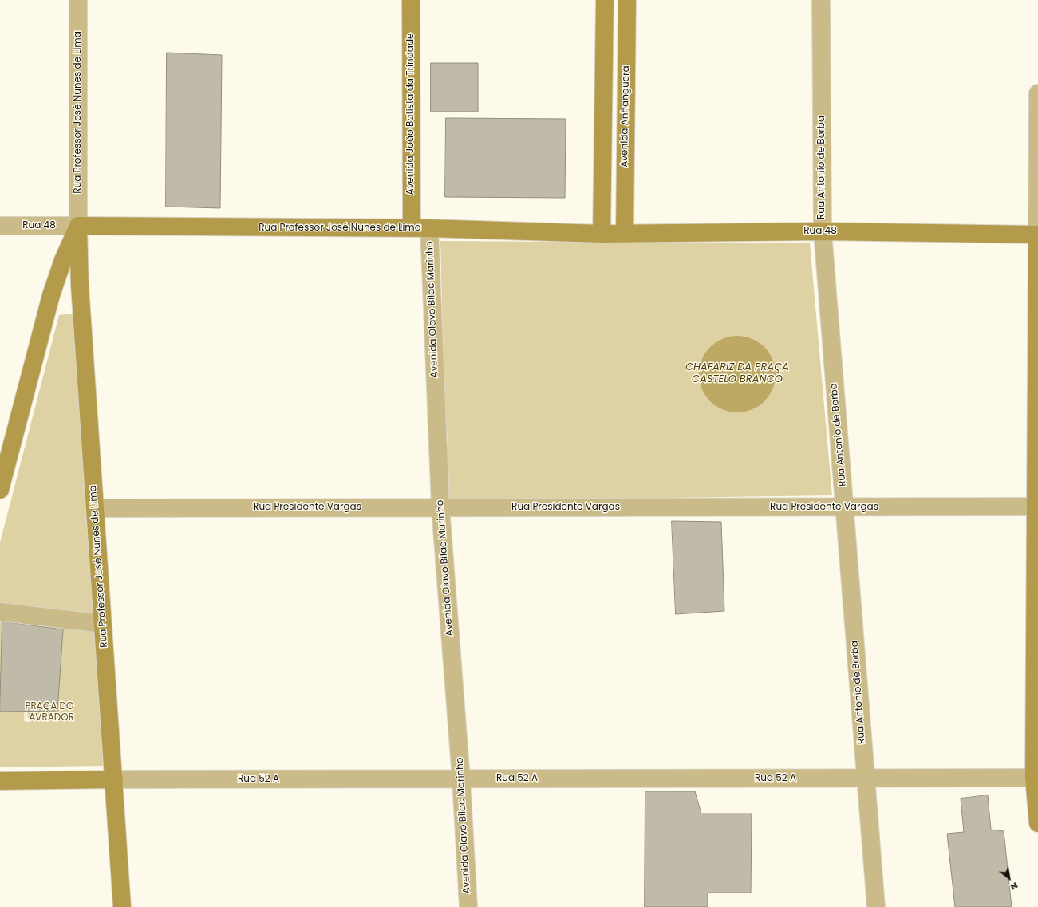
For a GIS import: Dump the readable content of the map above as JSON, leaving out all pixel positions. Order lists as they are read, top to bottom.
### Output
{
  "streets": {
    "main road": [
      "Rua Professor José Nunes de Lima",
      "Avenida João Batista da Trindade",
      "Avenida Anhanguera",
      "Rua 48",
      "Rua 52 A"
    ],
    "street": ["Rua Antonio de Borba", "Avenida Olavo Bilac Marinho", "Rua Presidente Vargas"]
  },
  "crossings": [
    ["Rua Professor José Nunes de Lima", "Avenida João Batista da Trindade"],
    ["Rua Professor José Nunes de Lima", "Rua 48"],
    ["Rua Professor José Nunes de Lima", "Avenida Olavo Bilac Marinho"],
    ["Rua Professor José Nunes de Lima", "Rua Presidente Vargas"],
    ["Rua Professor José Nunes de Lima", "Rua 52 A"],
    ["Avenida Anhanguera", "Rua 48"],
    ["Rua Antonio de Borba", "Rua 48"],
    ["Rua Antonio de Borba", "Rua Presidente Vargas"],
    ["Rua Antonio de Borba", "Rua 52 A"],
    ["Avenida Olavo Bilac Marinho", "Rua Presidente Vargas"],
    ["Avenida Olavo Bilac Marinho", "Rua 52 A"]
  ],
  "water": ["CHAFARIZ DA PRAÇA CASTELO BRANCO"],
  "parks": ["PRAÇA DO LAVRADOR"],
  "north": "bottom right"
}
